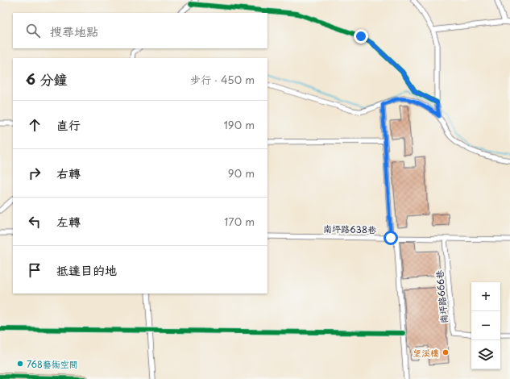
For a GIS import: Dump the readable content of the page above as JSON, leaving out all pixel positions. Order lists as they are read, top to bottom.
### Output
{
  "streets": {
    "street": ["南坪路638巷", "南坪路666巷"]
  },
  "crossings": [
    ["南坪路638巷", "南坪路666巷"]
  ],
  "places": ["望溪樓", "768藝術空間"],
  "page": {
    "search": "搜尋地點",
    "heading": ["6 分鐘", "步行 · 450 m"],
    "list": [
      ["直行", "190 m"],
      ["右轉", "90 m"],
      ["左轉", "170 m"],
      "抵達目的地"
    ],
    "map_buttons": ["+", "−"]
  }
}
